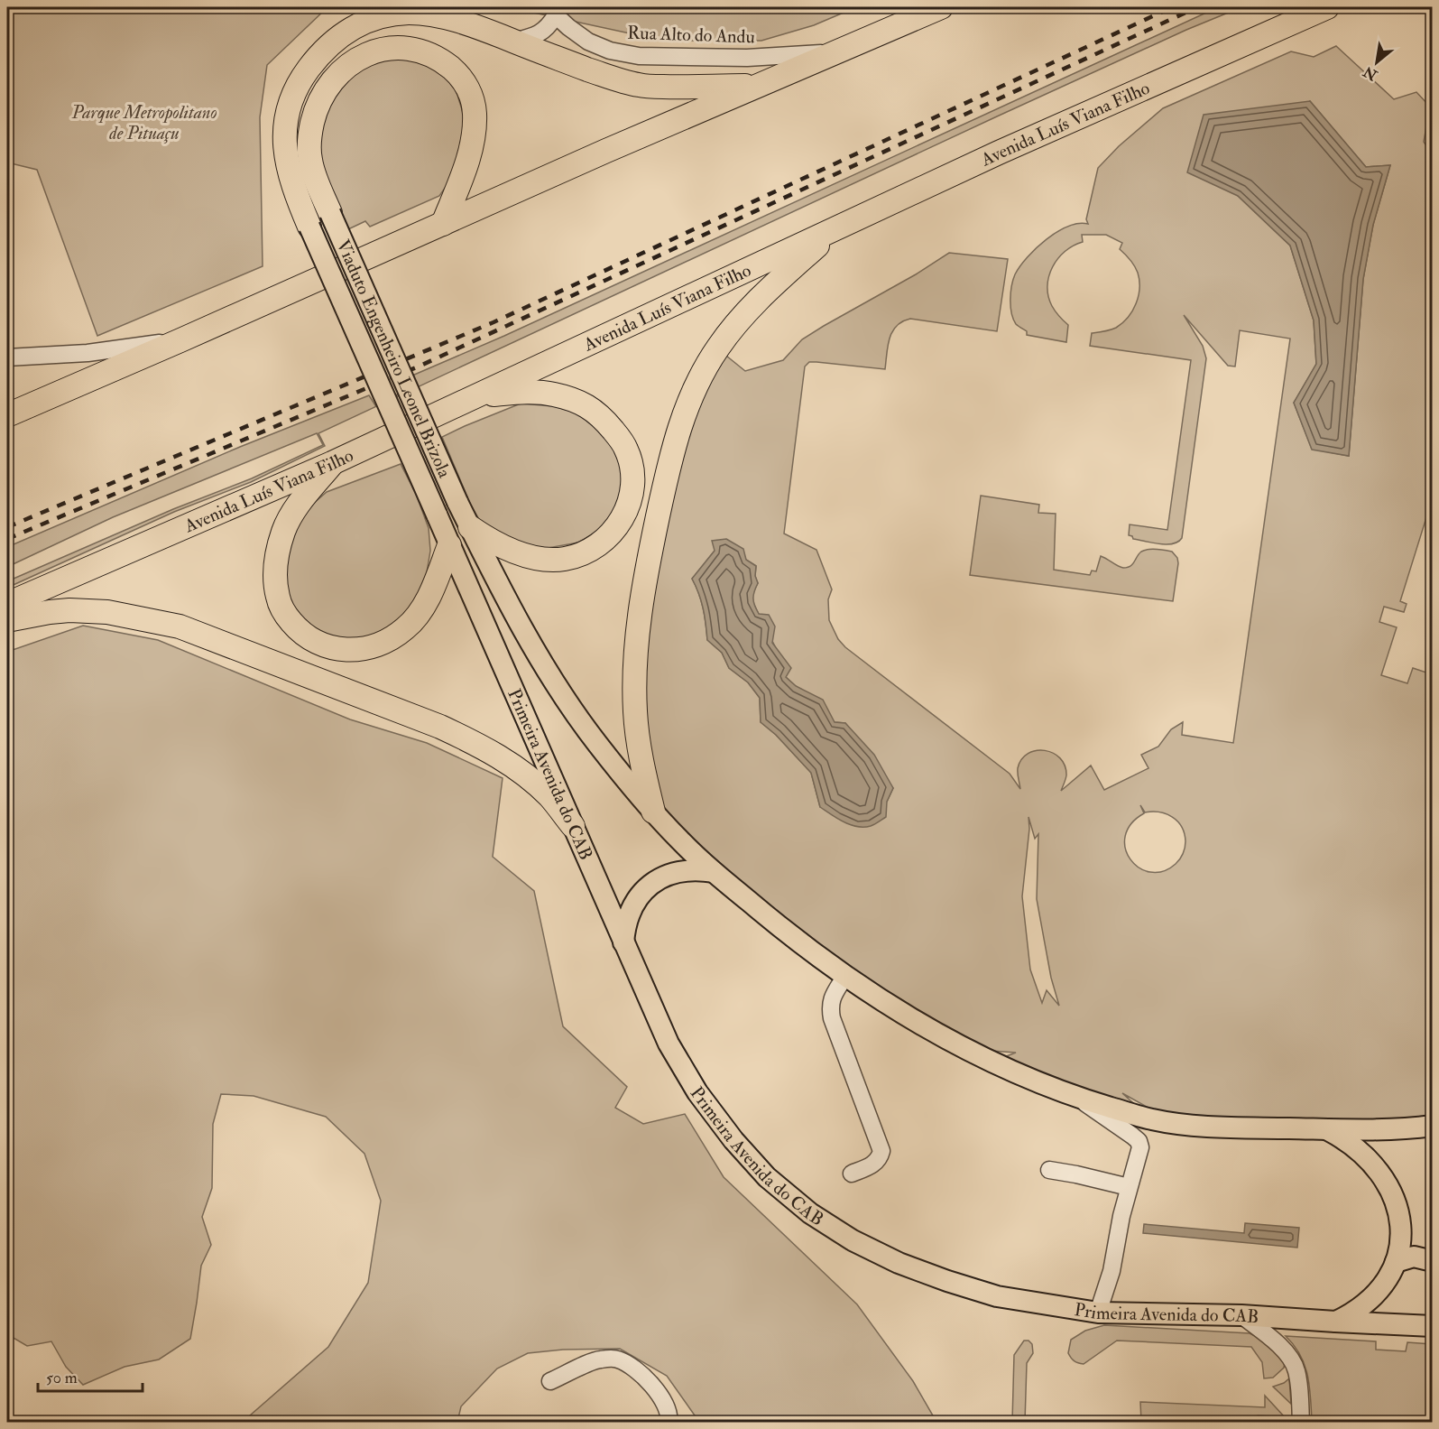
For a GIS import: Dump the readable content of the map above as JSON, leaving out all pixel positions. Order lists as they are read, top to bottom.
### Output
{
  "streets": {
    "highway": ["Avenida Luís Viana Filho"],
    "main road": ["Viaduto Engenheiro Leonel Brizola", "Primeira Avenida do CAB"],
    "lane": ["Rua Alto do Andu"]
  },
  "crossings": [
    ["Viaduto Engenheiro Leonel Brizola", "Primeira Avenida do CAB"]
  ],
  "parks": ["Parque Metropolitano de Pituaçu"],
  "scale_bar": "50 m",
  "north": "bottom left"
}
